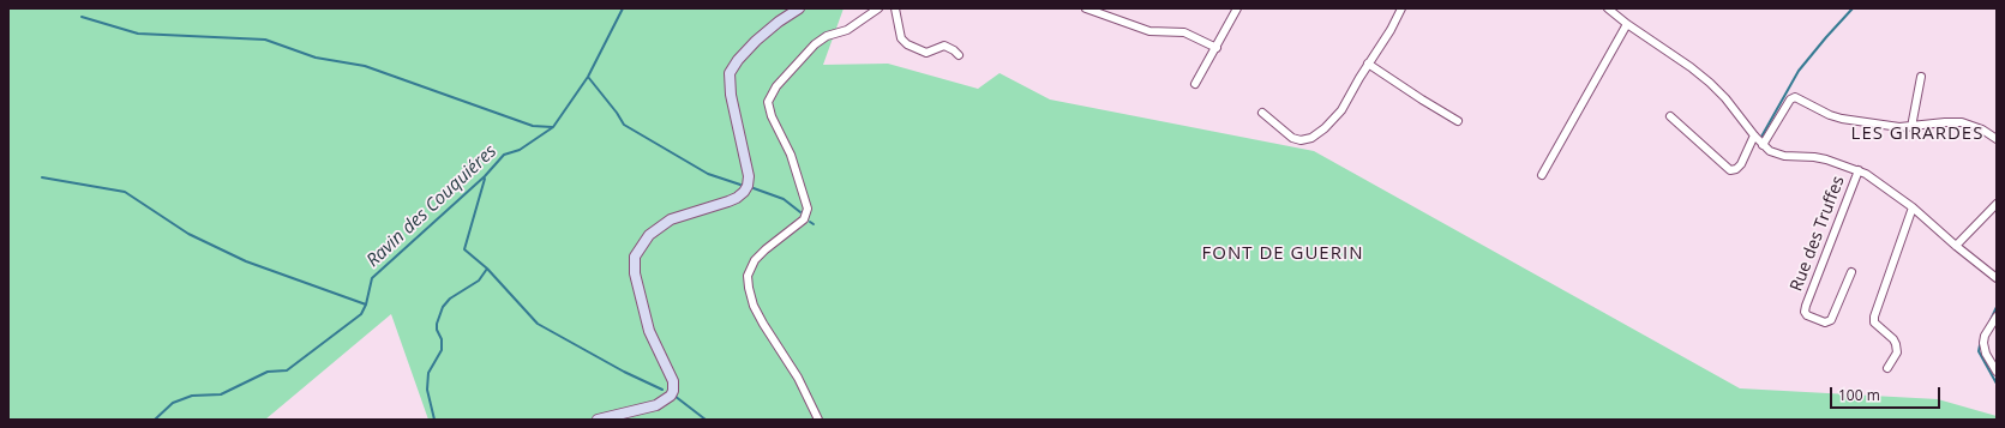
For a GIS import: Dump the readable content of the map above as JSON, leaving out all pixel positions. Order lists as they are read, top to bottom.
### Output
{
  "streets": {
    "street": ["Rue des Truffes"]
  },
  "districts": ["LES GIRARDES", "FONT DE GUERIN"],
  "water": ["Ravin des Couquiéres"],
  "scale_bar": "100 m"
}
